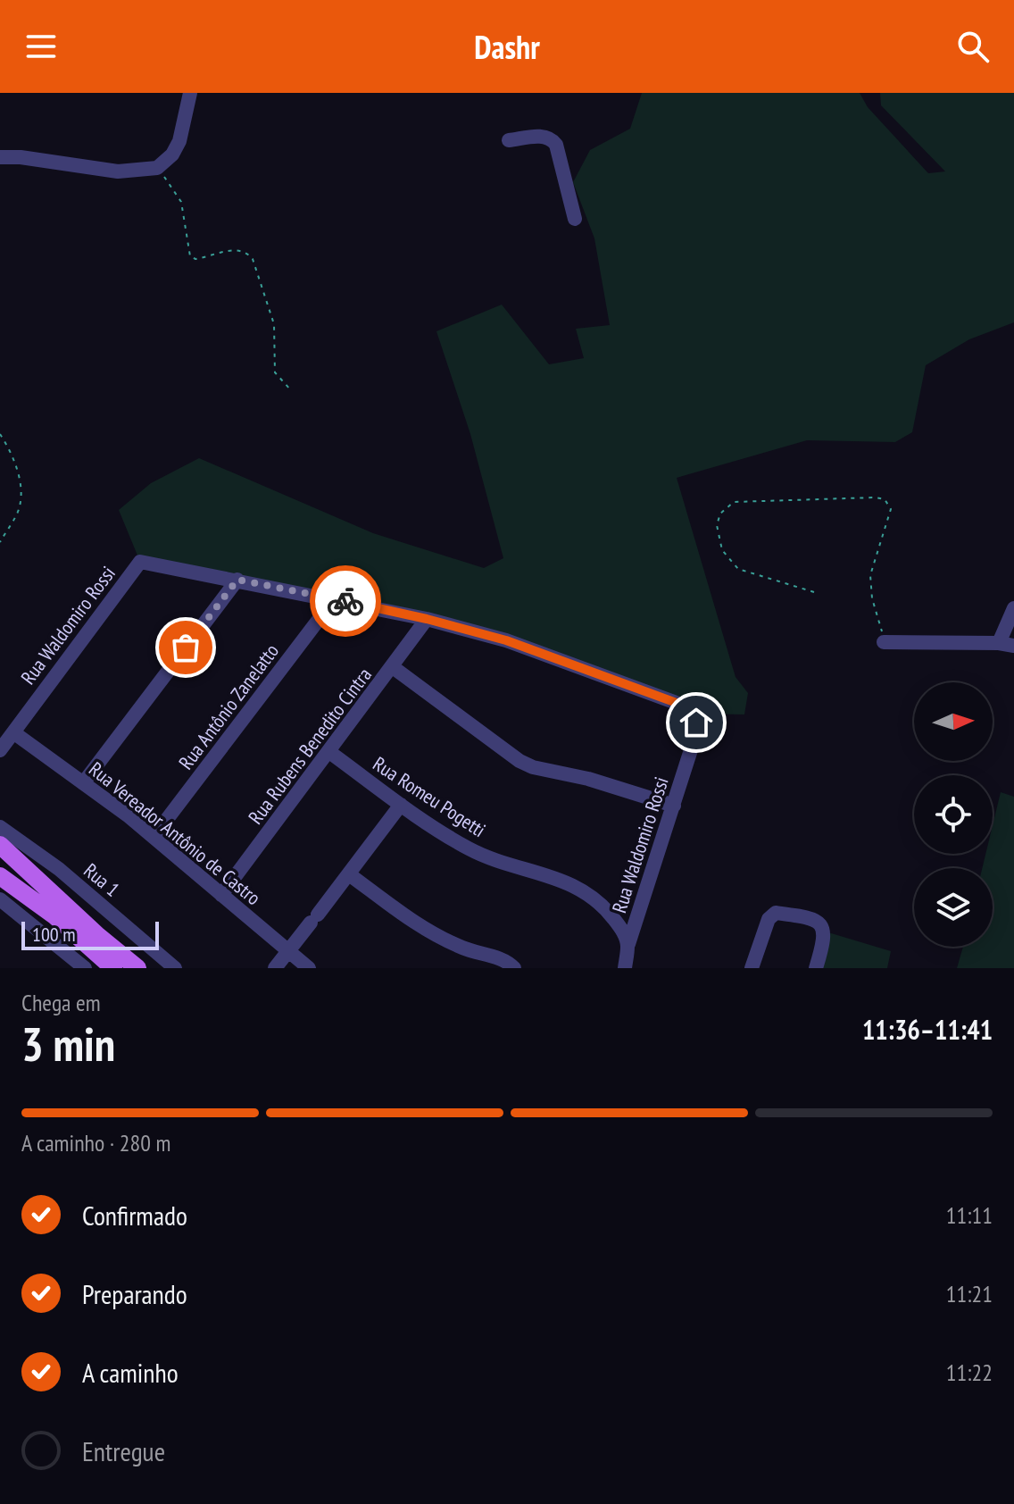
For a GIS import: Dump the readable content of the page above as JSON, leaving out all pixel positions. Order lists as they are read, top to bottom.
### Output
{
  "streets": {
    "street": [
      "Rua Waldomiro Rossi",
      "Rua Antônio Zanelatto",
      "Rua Rubens Benedito Cintra",
      "Rua Romeu Pogetti",
      "Rua Vereador Antônio de Castro",
      "Rua 1"
    ]
  },
  "crossings": [
    ["Rua Waldomiro Rossi", "Rua Antônio Zanelatto"],
    ["Rua Waldomiro Rossi", "Rua Rubens Benedito Cintra"],
    ["Rua Waldomiro Rossi", "Rua Romeu Pogetti"],
    ["Rua Waldomiro Rossi", "Rua Vereador Antônio de Castro"],
    ["Rua Antônio Zanelatto", "Rua Vereador Antônio de Castro"],
    ["Rua Rubens Benedito Cintra", "Rua Romeu Pogetti"],
    ["Rua Rubens Benedito Cintra", "Rua Vereador Antônio de Castro"]
  ],
  "scale_bar": "100 m",
  "north": "right",
  "page": {
    "header": "Dashr",
    "scale": "100 m",
    "heading": ["3 min", "Chega em", "11:36–11:41"],
    "bar": "A caminho · 280 m",
    "list": [
      ["Confirmado", "11:11"],
      ["Preparando", "11:21"],
      ["A caminho", "11:22"],
      "Entregue"
    ]
  }
}
